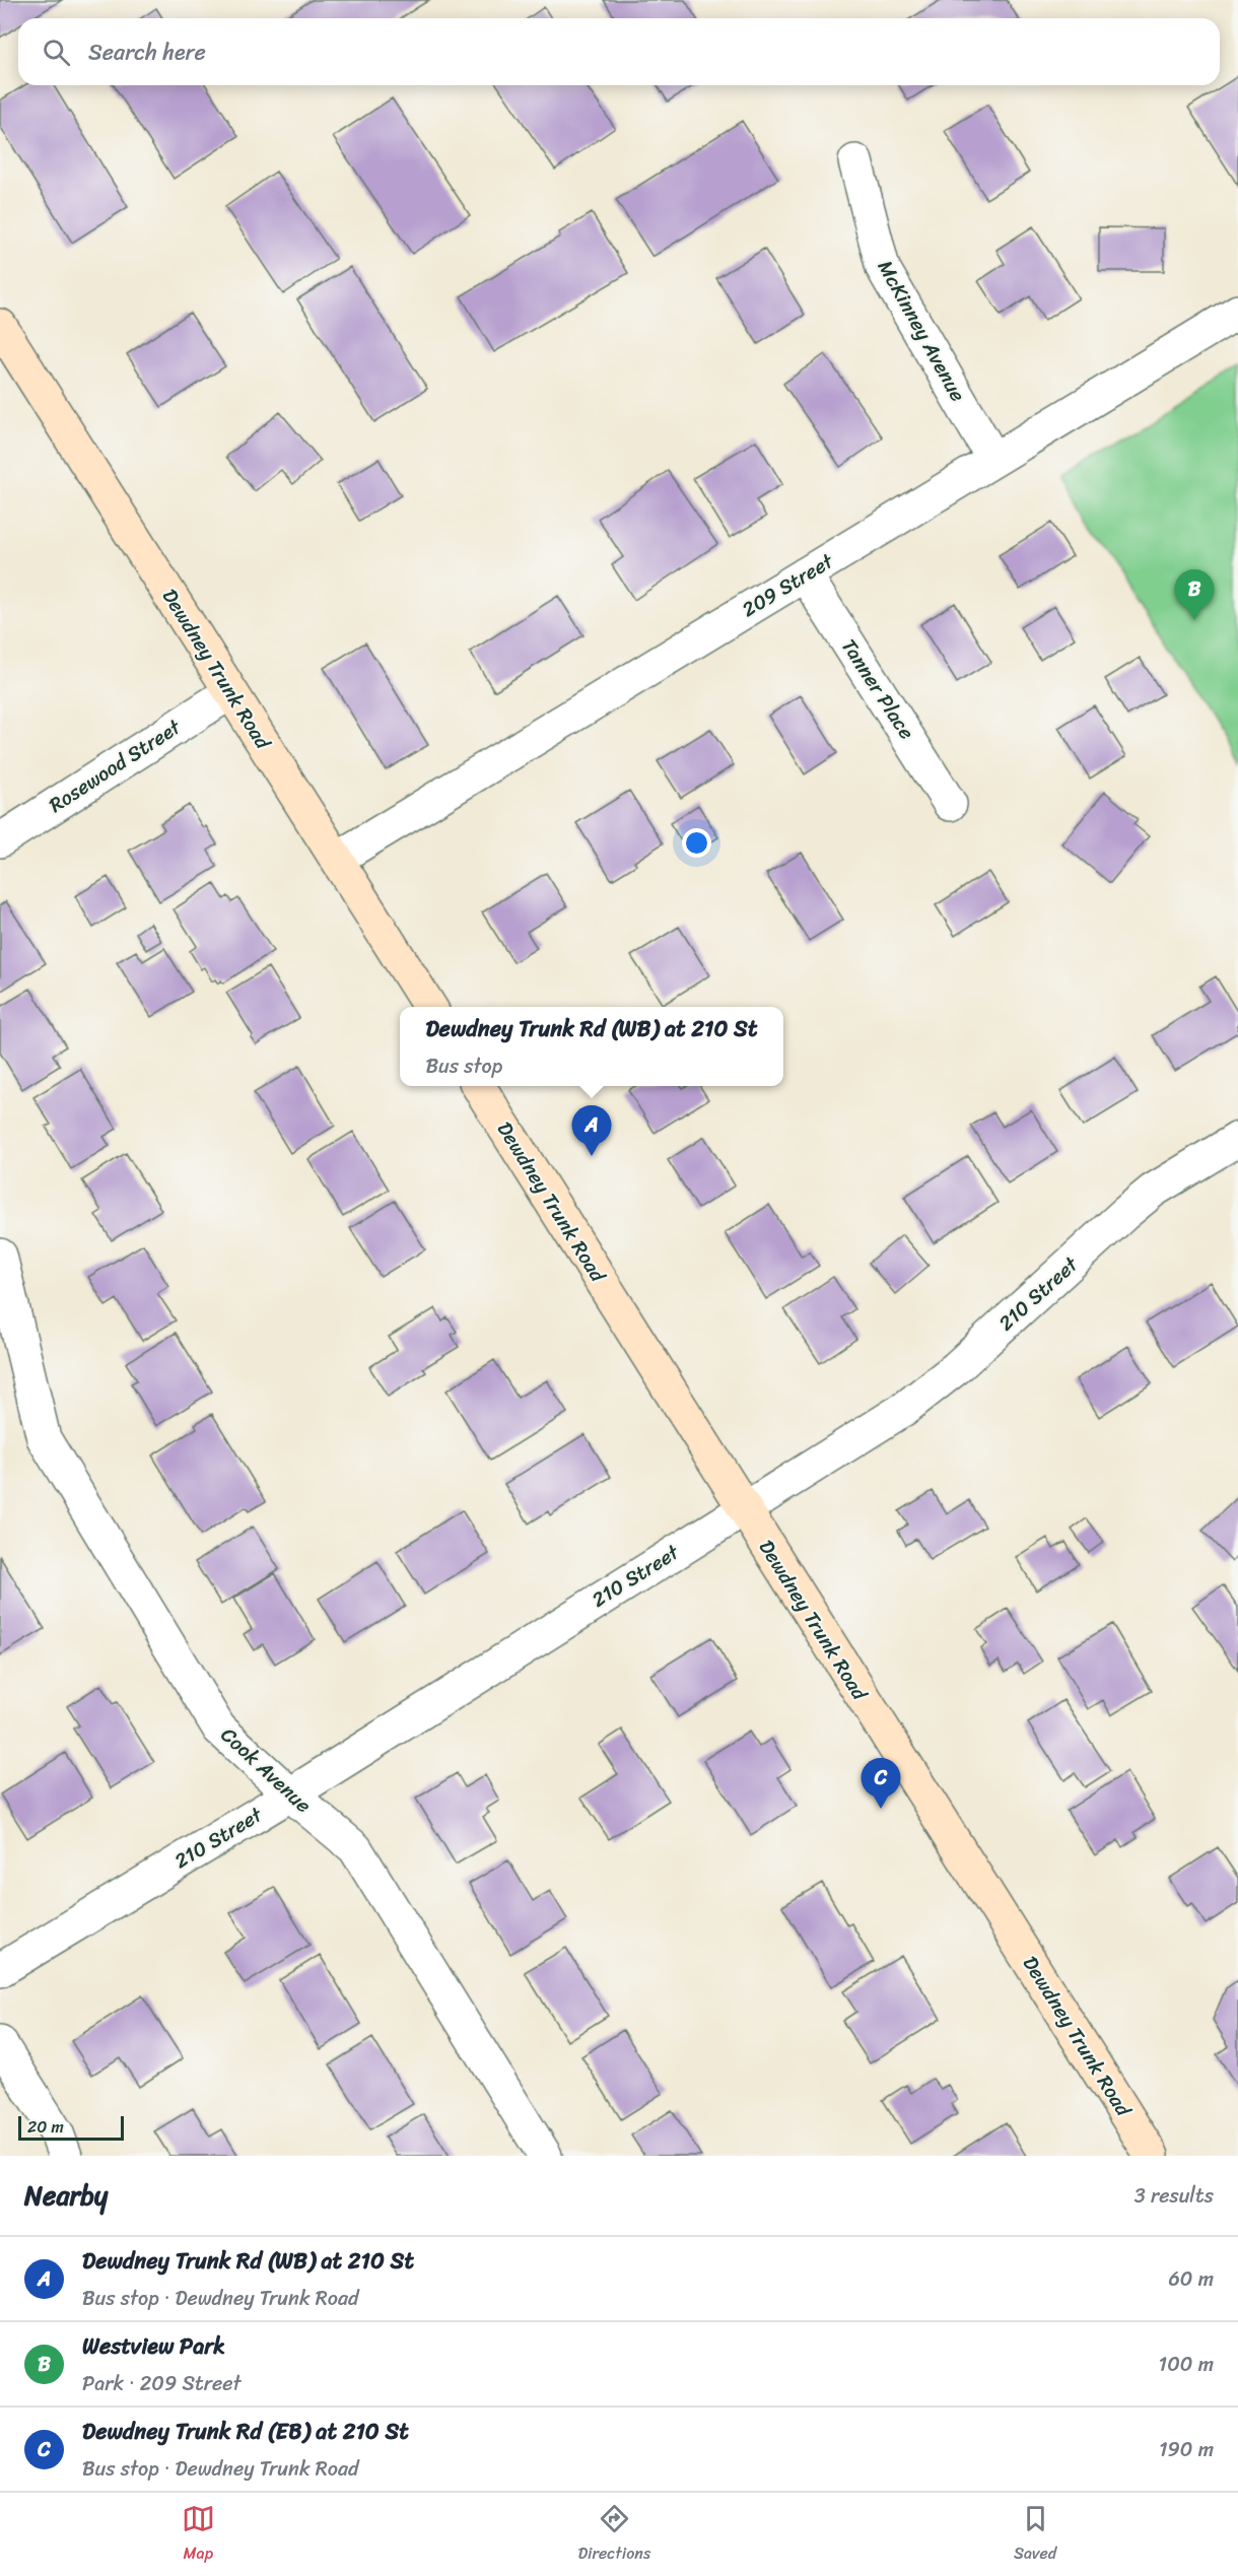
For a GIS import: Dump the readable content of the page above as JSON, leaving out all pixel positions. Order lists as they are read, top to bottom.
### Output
{
  "streets": {
    "main road": ["Dewdney Trunk Road"],
    "street": [
      "McKinney Avenue",
      "209 Street",
      "Tanner Place",
      "Rosewood Street",
      "210 Street",
      "Cook Avenue"
    ]
  },
  "crossings": [
    ["McKinney Avenue", "209 Street"],
    ["209 Street", "Dewdney Trunk Road"],
    ["209 Street", "Tanner Place"],
    ["Dewdney Trunk Road", "Rosewood Street"],
    ["Dewdney Trunk Road", "210 Street"],
    ["210 Street", "Cook Avenue"]
  ],
  "scale_bar": "20 m",
  "page": {
    "search": "Search here",
    "pins": ["B", "A", "C"],
    "popup": ["Dewdney Trunk Rd (WB) at 210 St", "Bus stop"],
    "scale": "20 m",
    "heading": ["Nearby", "3 results"],
    "list": [
      {
        "mark": "A",
        "name": "Dewdney Trunk Rd (WB) at 210 St",
        "note": "Bus stop · Dewdney Trunk Road",
        "value": "60 m"
      },
      {
        "mark": "B",
        "name": "Westview Park",
        "note": "Park · 209 Street",
        "value": "100 m"
      },
      {
        "mark": "C",
        "name": "Dewdney Trunk Rd (EB) at 210 St",
        "note": "Bus stop · Dewdney Trunk Road",
        "value": "190 m"
      }
    ],
    "nav": ["Map", "Directions", "Saved"]
  }
}
